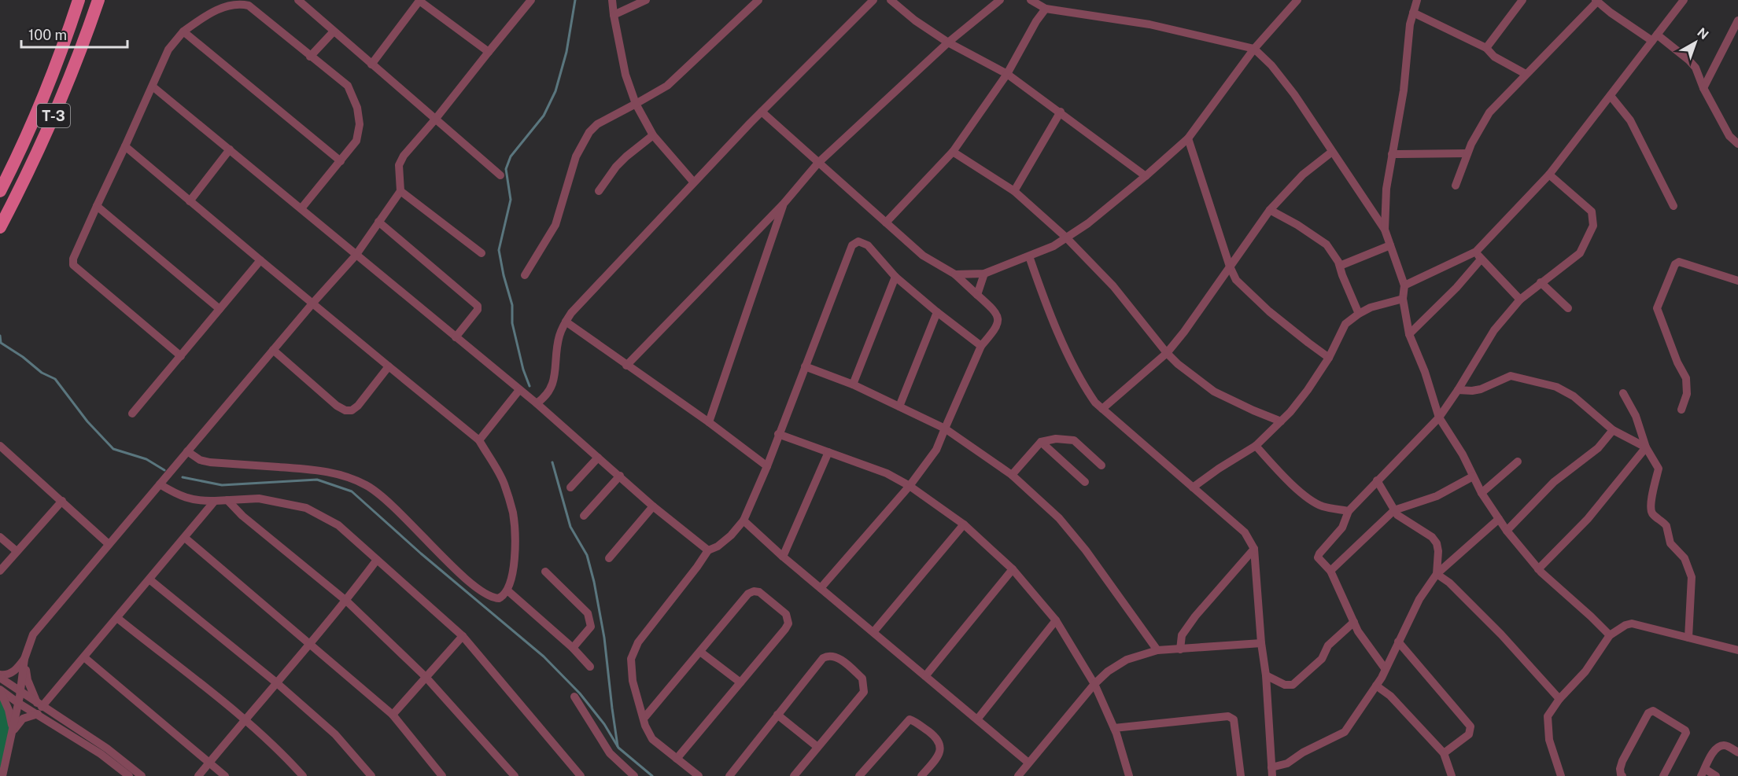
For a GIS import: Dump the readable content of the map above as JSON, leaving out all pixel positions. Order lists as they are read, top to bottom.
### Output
{
  "streets": {
    "main road": ["T-3"]
  },
  "scale_bar": "100 m",
  "north": "top right"
}
